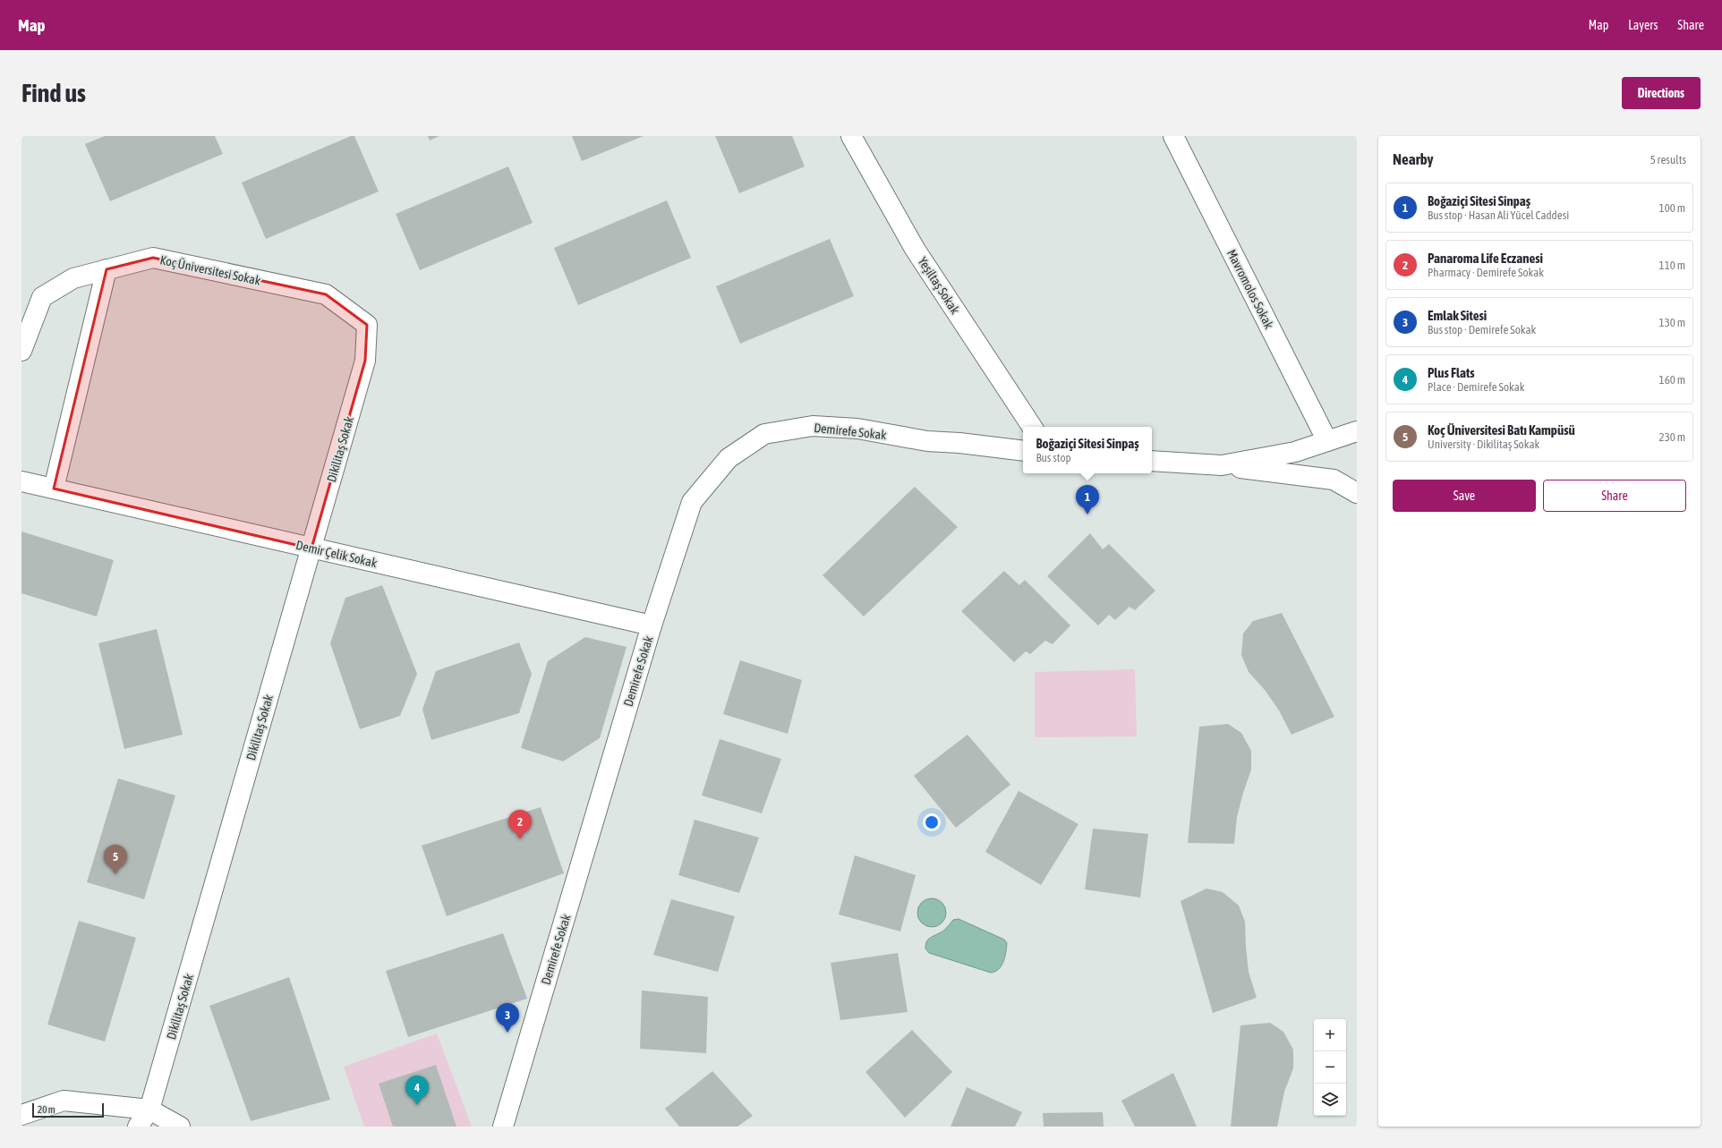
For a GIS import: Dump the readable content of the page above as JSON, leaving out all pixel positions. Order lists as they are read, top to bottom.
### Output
{
  "streets": {
    "street": [
      "Koç Üniversitesi Sokak",
      "Yeşiltaş Sokak",
      "Mavromolos Sokak",
      "Demirefe Sokak",
      "Dikilitaş Sokak",
      "Demir Çelik Sokak"
    ]
  },
  "crossings": [
    ["Koç Üniversitesi Sokak", "Dikilitaş Sokak"],
    ["Demirefe Sokak", "Demir Çelik Sokak"],
    ["Dikilitaş Sokak", "Demir Çelik Sokak"]
  ],
  "scale_bar": "20 m",
  "page": {
    "header": "Map",
    "nav": ["Map", "Layers", "Share"],
    "buttons": [
      "Directions",
      ["Save", "Share"]
    ],
    "title": "Find us",
    "heading": ["Nearby", "5 results"],
    "list": [
      {
        "mark": "1",
        "name": "Boğaziçi Sitesi Sinpaş",
        "note": "Bus stop · Hasan Ali Yücel Caddesi",
        "value": "100 m"
      },
      {
        "mark": "2",
        "name": "Panaroma Life Eczanesi",
        "note": "Pharmacy · Demirefe Sokak",
        "value": "110 m"
      },
      {
        "mark": "3",
        "name": "Emlak Sitesi",
        "note": "Bus stop · Demirefe Sokak",
        "value": "130 m"
      },
      {
        "mark": "4",
        "name": "Plus Flats",
        "note": "Place · Demirefe Sokak",
        "value": "160 m"
      },
      {
        "mark": "5",
        "name": "Koç Üniversitesi Batı Kampüsü",
        "note": "University · Dikilitaş Sokak",
        "value": "230 m"
      }
    ],
    "popup": ["Boğaziçi Sitesi Sinpaş", "Bus stop"],
    "pins": [
      "1",
      "2",
      "5",
      "3",
      "4"
    ],
    "map_buttons": ["+", "−"],
    "scale": "20 m"
  }
}
